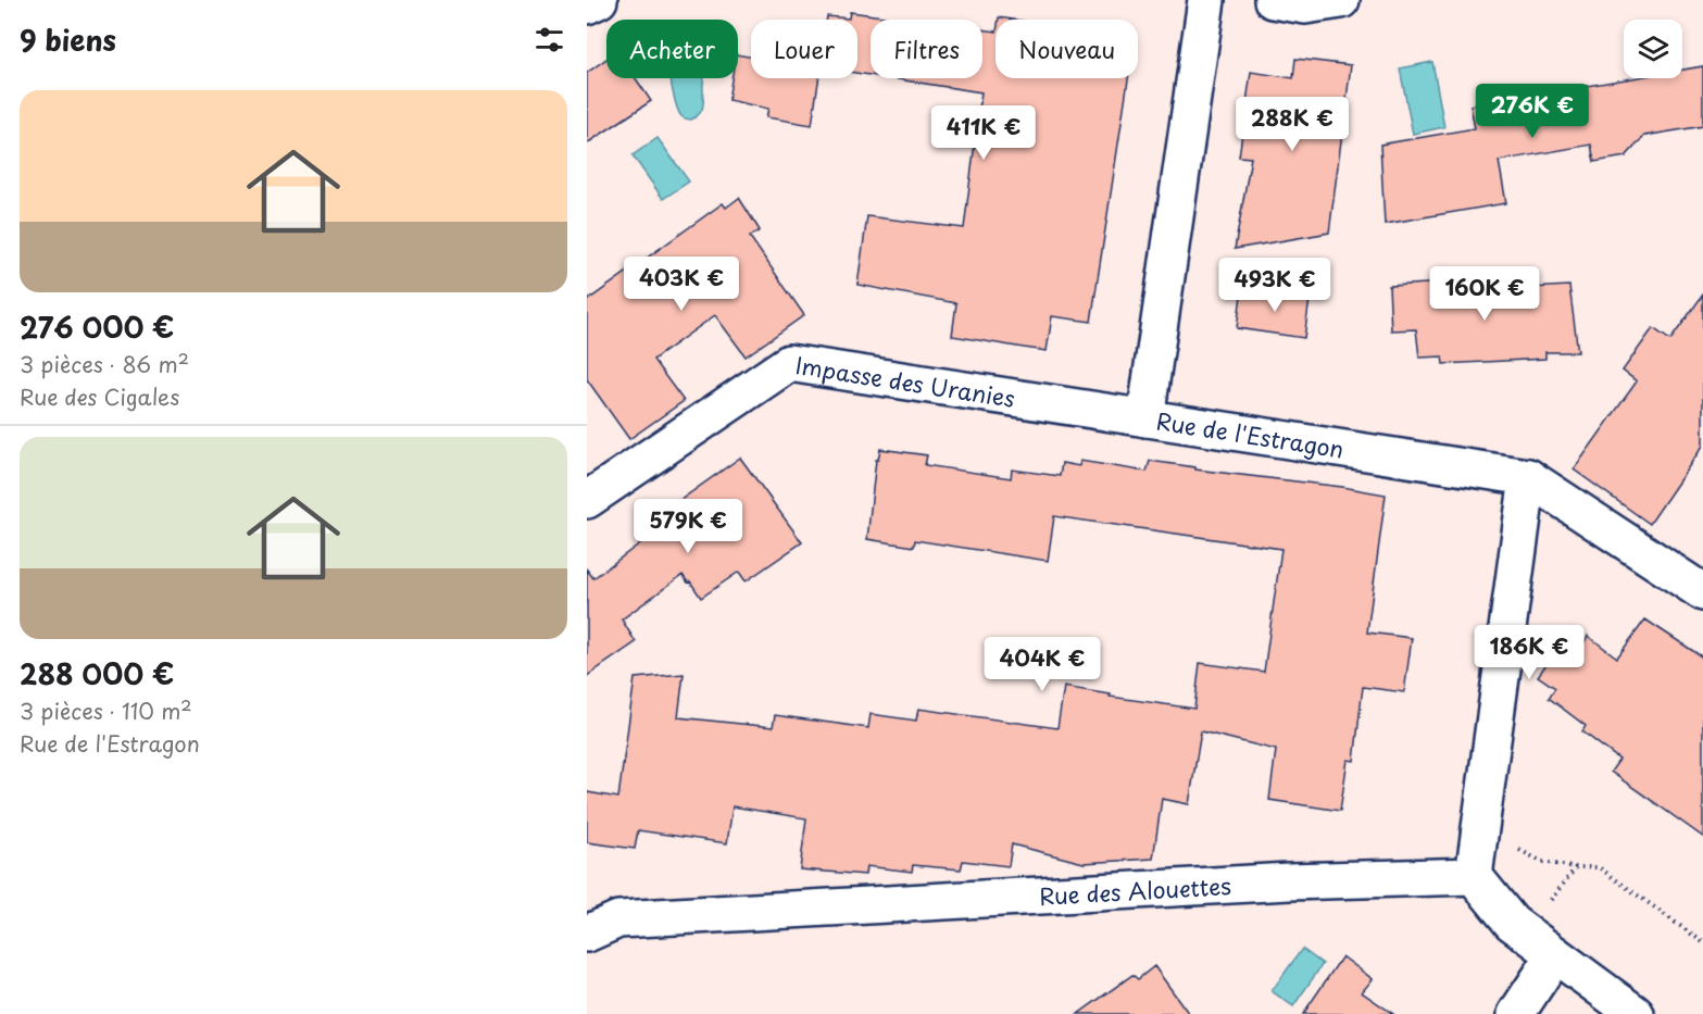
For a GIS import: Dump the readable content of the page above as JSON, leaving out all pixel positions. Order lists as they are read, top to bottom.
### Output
{
  "streets": {
    "street": ["Impasse des Uranies", "Rue de l'Estragon", "Rue des Alouettes"]
  },
  "crossings": [
    ["Impasse des Uranies", "Rue de l'Estragon"]
  ],
  "page": {
    "heading": "9 biens",
    "chip": [
      "Acheter",
      "Louer",
      "Filtres",
      "Nouveau"
    ],
    "list": [
      {
        "name": "276 000 €",
        "note": "3 pièces · 86 m² · Rue des Cigales"
      },
      {
        "name": "288 000 €",
        "note": "3 pièces · 110 m² · Rue de l'Estragon"
      }
    ],
    "price": [
      "276K €",
      "288K €",
      "411K €",
      "403K €",
      "493K €",
      "160K €",
      "579K €",
      "186K €",
      "404K €"
    ]
  }
}
